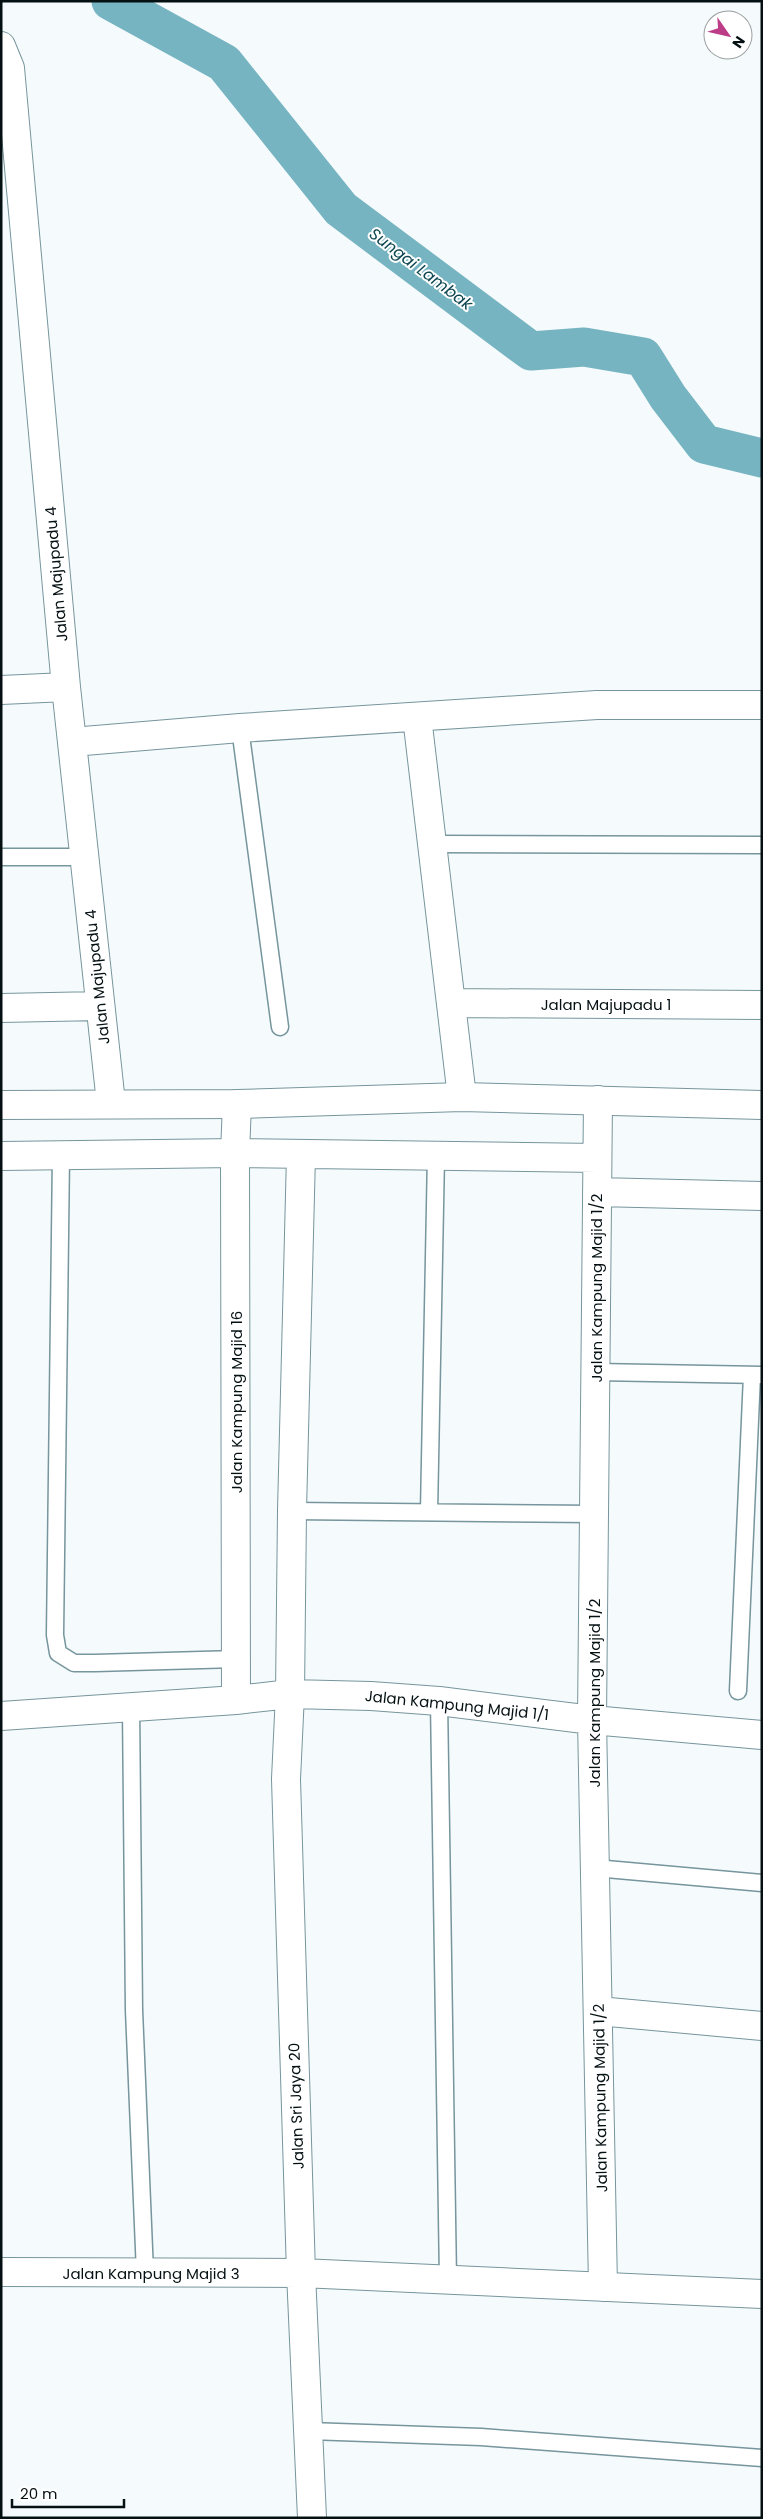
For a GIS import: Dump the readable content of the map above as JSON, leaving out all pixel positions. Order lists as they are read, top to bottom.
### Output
{
  "streets": {
    "street": [
      "Jalan Majupadu 4",
      "Jalan Majupadu 1",
      "Jalan Kampung Majid 1/2",
      "Jalan Kampung Majid 16",
      "Jalan Kampung Majid 1/1",
      "Jalan Sri Jaya 20",
      "Jalan Kampung Majid 3"
    ]
  },
  "crossings": [
    ["Jalan Kampung Majid 1/2", "Jalan Kampung Majid 1/1"],
    ["Jalan Kampung Majid 16", "Jalan Kampung Majid 1/1"],
    ["Jalan Kampung Majid 1/1", "Jalan Sri Jaya 20"],
    ["Jalan Sri Jaya 20", "Jalan Kampung Majid 3"]
  ],
  "water": ["Sungai Lambak"],
  "scale_bar": "20 m",
  "north": "bottom right"
}
